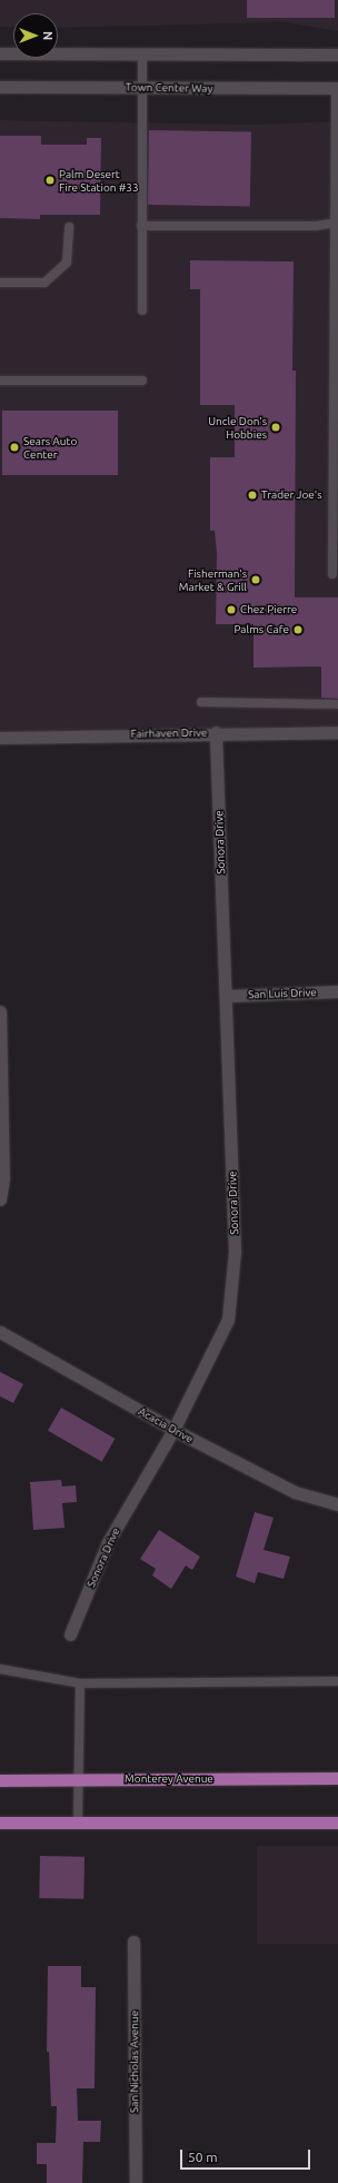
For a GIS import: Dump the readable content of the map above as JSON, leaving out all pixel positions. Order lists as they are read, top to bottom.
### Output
{
  "streets": {
    "main road": ["Monterey Avenue"],
    "street": [
      "Town Center Way",
      "Fairhaven Drive",
      "Sonora Drive",
      "San Luis Drive",
      "Acacia Drive",
      "San Nicholas Avenue"
    ]
  },
  "crossings": [
    ["Fairhaven Drive", "Sonora Drive"],
    ["Sonora Drive", "San Luis Drive"],
    ["Sonora Drive", "Acacia Drive"]
  ],
  "places": [
    "Palm Desert Fire Station #33",
    "Uncle Don's Hobbies",
    "Sears Auto Center",
    "Trader Joe's",
    "Fisherman's Market & Grill",
    "Chez Pierre",
    "Palms Cafe"
  ],
  "scale_bar": "50 m",
  "north": "right"
}
